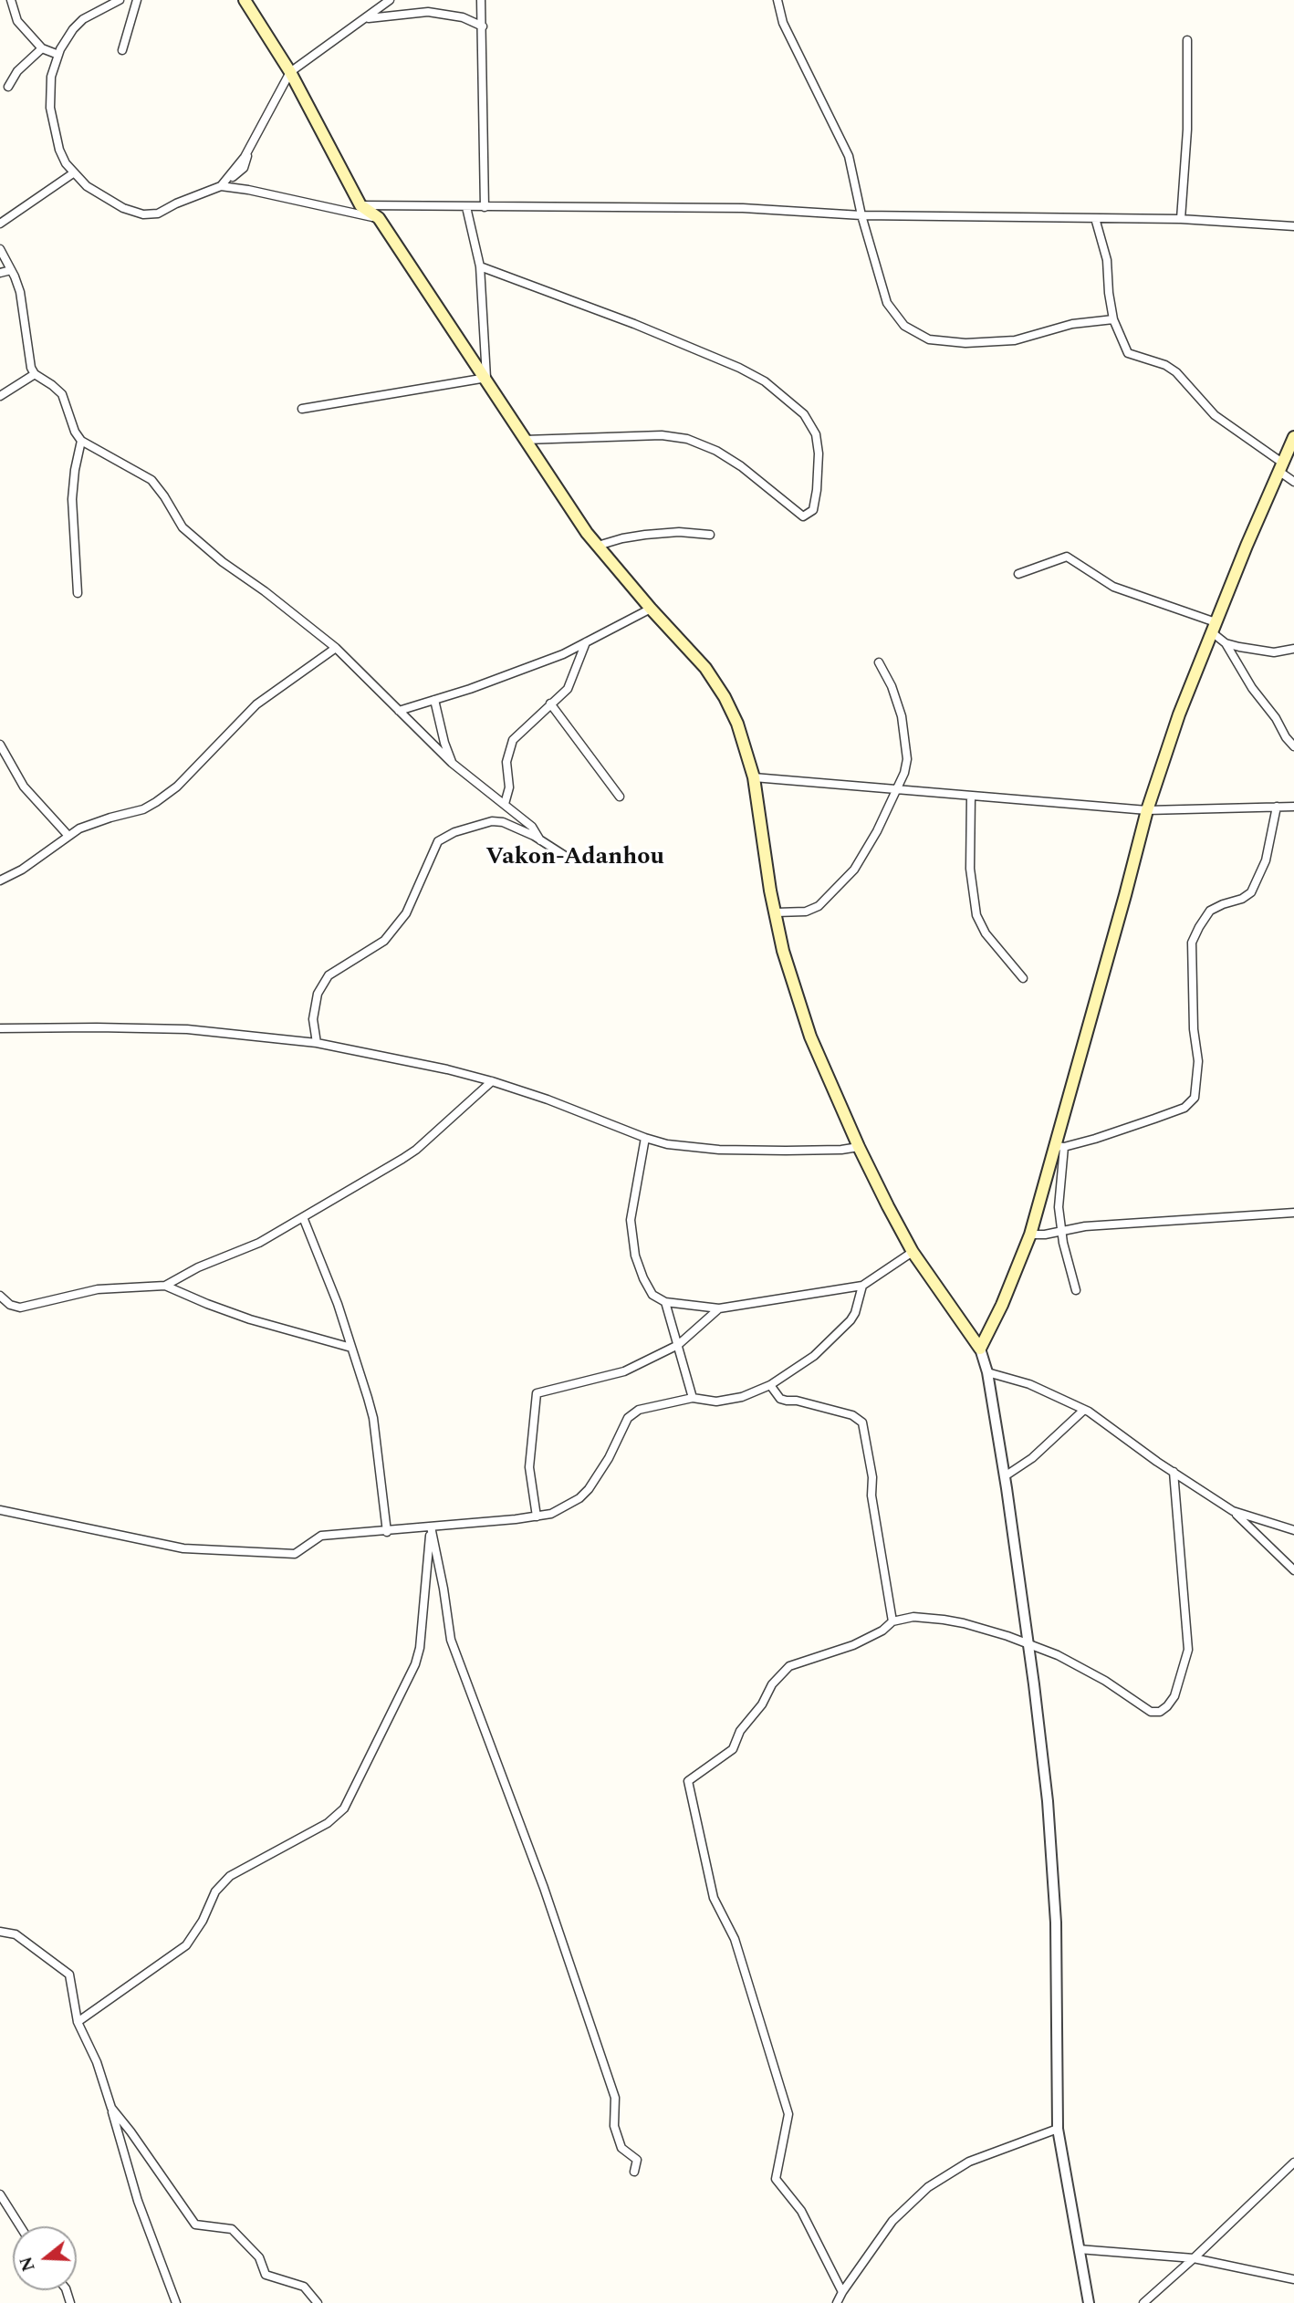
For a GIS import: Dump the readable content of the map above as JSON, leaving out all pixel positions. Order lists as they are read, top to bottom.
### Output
{
  "districts": ["Vakon-Adanhou"],
  "north": "left"
}
